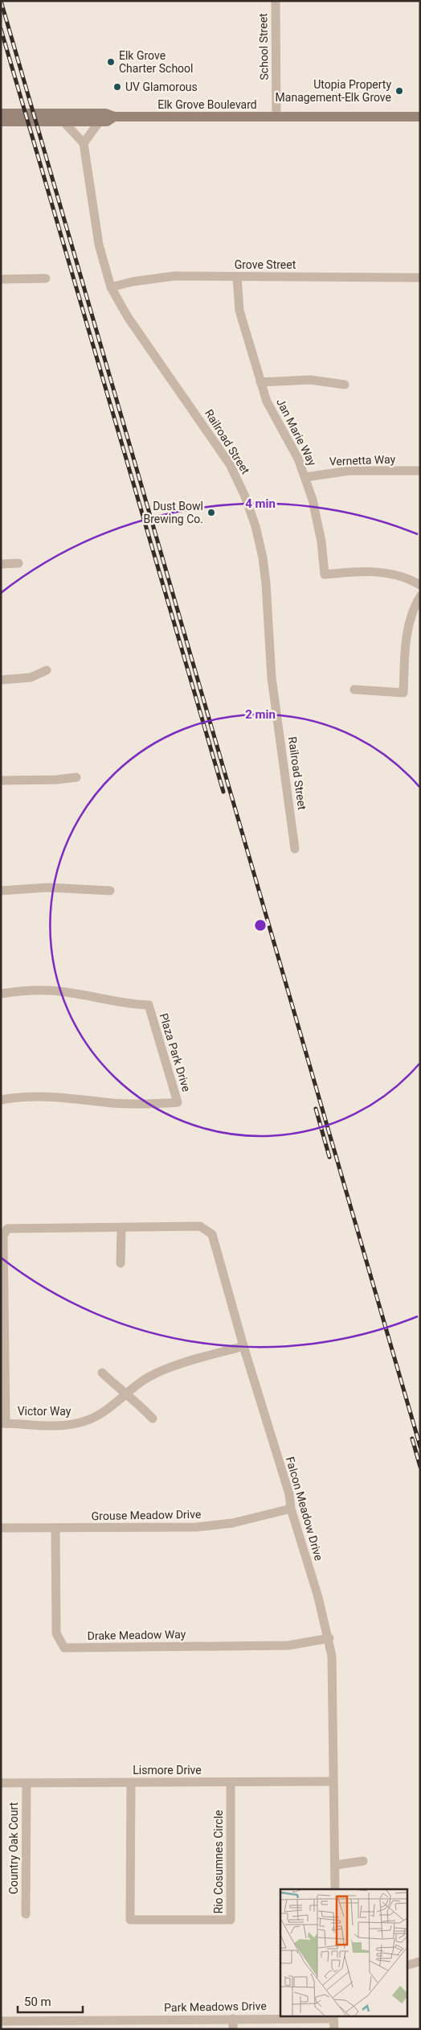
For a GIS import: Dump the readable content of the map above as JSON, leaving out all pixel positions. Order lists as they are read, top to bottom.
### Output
{
  "streets": {
    "main road": ["Elk Grove Boulevard"],
    "street": [
      "School Street",
      "Grove Street",
      "Jan Marie Way",
      "Railroad Street",
      "Vernetta Way",
      "Plaza Park Drive",
      "Victor Way",
      "Falcon Meadow Drive",
      "Grouse Meadow Drive",
      "Drake Meadow Way",
      "Lismore Drive",
      "Country Oak Court",
      "Rio Cosumnes Circle",
      "Park Meadows Drive"
    ]
  },
  "crossings": [
    ["School Street", "Elk Grove Boulevard"],
    ["Grove Street", "Jan Marie Way"],
    ["Grove Street", "Railroad Street"],
    ["Jan Marie Way", "Vernetta Way"],
    ["Victor Way", "Falcon Meadow Drive"],
    ["Falcon Meadow Drive", "Grouse Meadow Drive"],
    ["Falcon Meadow Drive", "Drake Meadow Way"],
    ["Falcon Meadow Drive", "Lismore Drive"],
    ["Grouse Meadow Drive", "Drake Meadow Way"],
    ["Lismore Drive", "Country Oak Court"],
    ["Lismore Drive", "Rio Cosumnes Circle"]
  ],
  "places": [
    "Elk Grove Charter School",
    "UV Glamorous",
    "Utopia Property Management-Elk Grove",
    "Dust Bowl Brewing Co."
  ],
  "scale_bar": "50 m",
  "rings": ["4 min", "2 min"]
}
